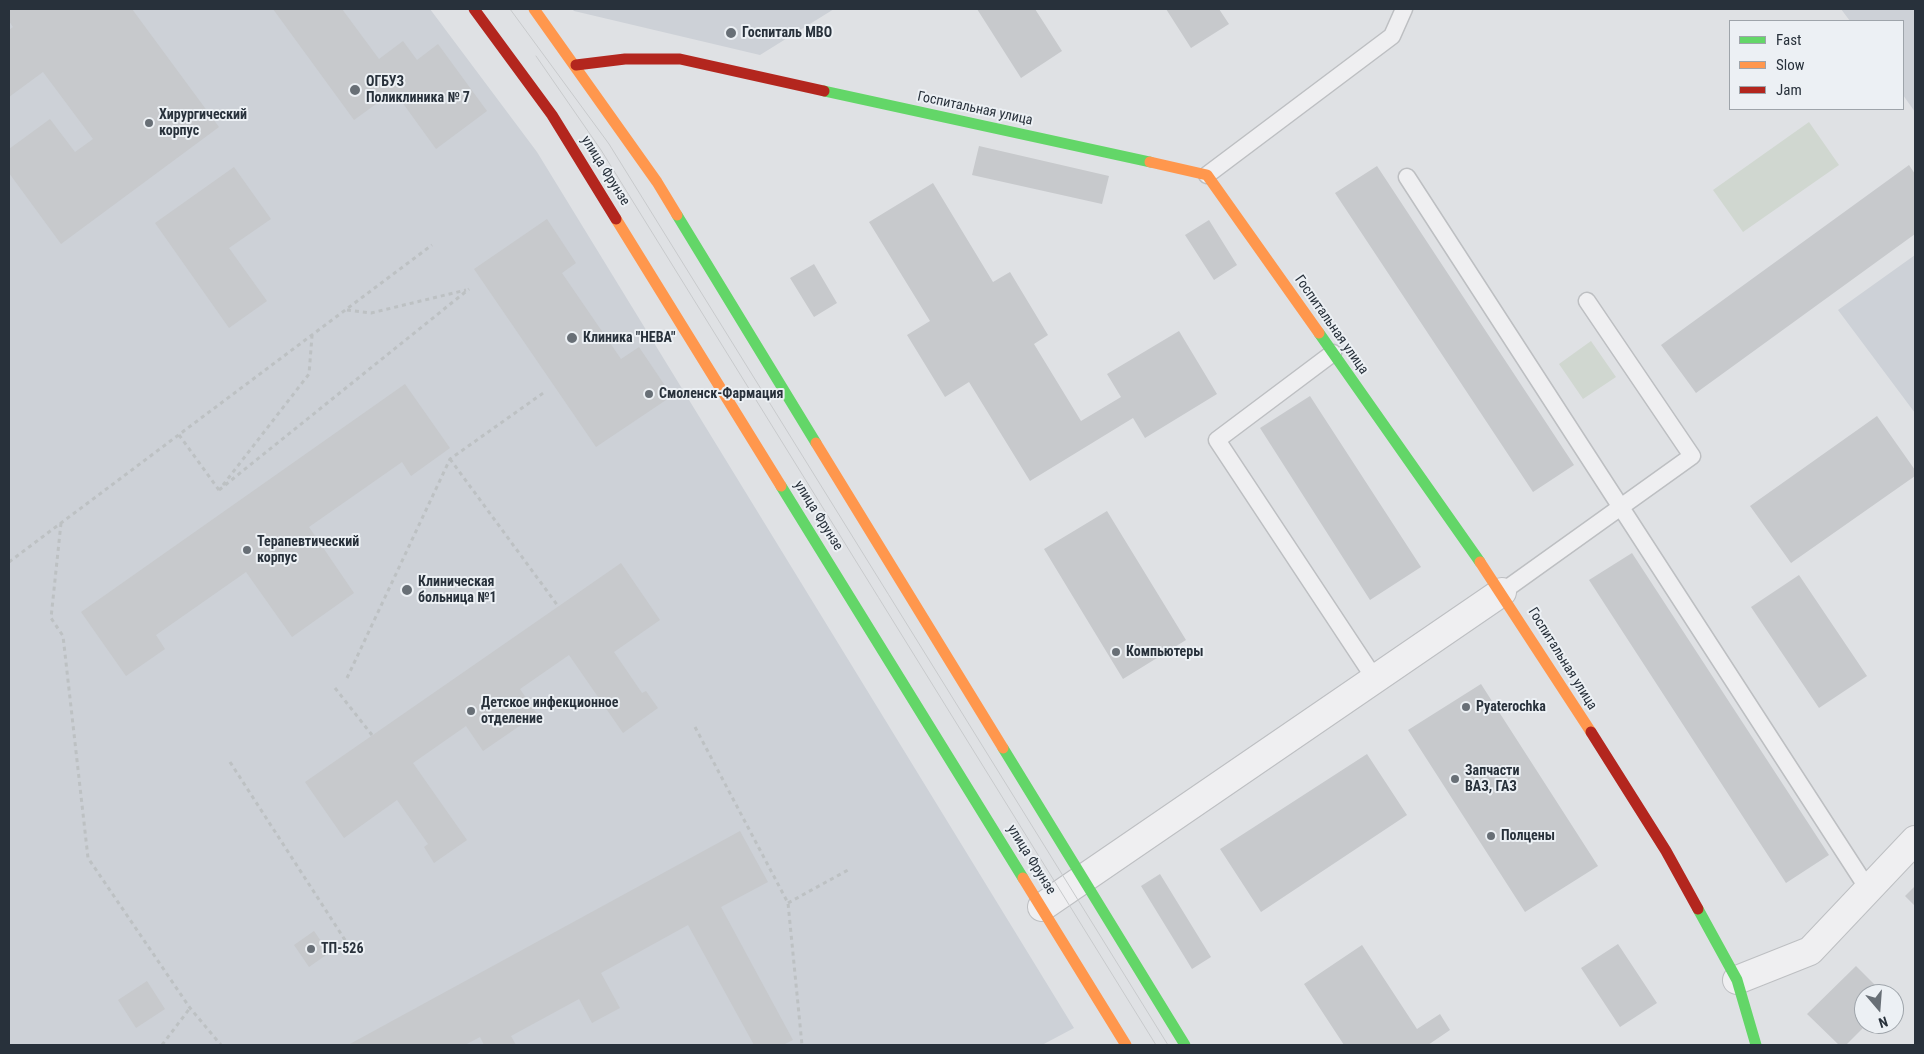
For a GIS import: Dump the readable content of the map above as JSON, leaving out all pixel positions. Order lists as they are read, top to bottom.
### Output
{
  "streets": {
    "main road": ["Госпитальная улица", "улица Фрунзе"]
  },
  "places": [
    "Госпиталь МВО",
    "ОГБУЗ Поликлиника № 7",
    "Хирургический корпус",
    "Клиника \"НЕВА\"",
    "Смоленск-Фармация",
    "Терапевтический корпус",
    "Клиническая больница №1",
    "Компьютеры",
    "Pyaterochka",
    "Детское инфекционное отделение",
    "Запчаcти ВАЗ, ГАЗ",
    "Полцены",
    "ТП-526"
  ],
  "legend": ["Fast", "Slow", "Jam"],
  "north": "bottom"
}
